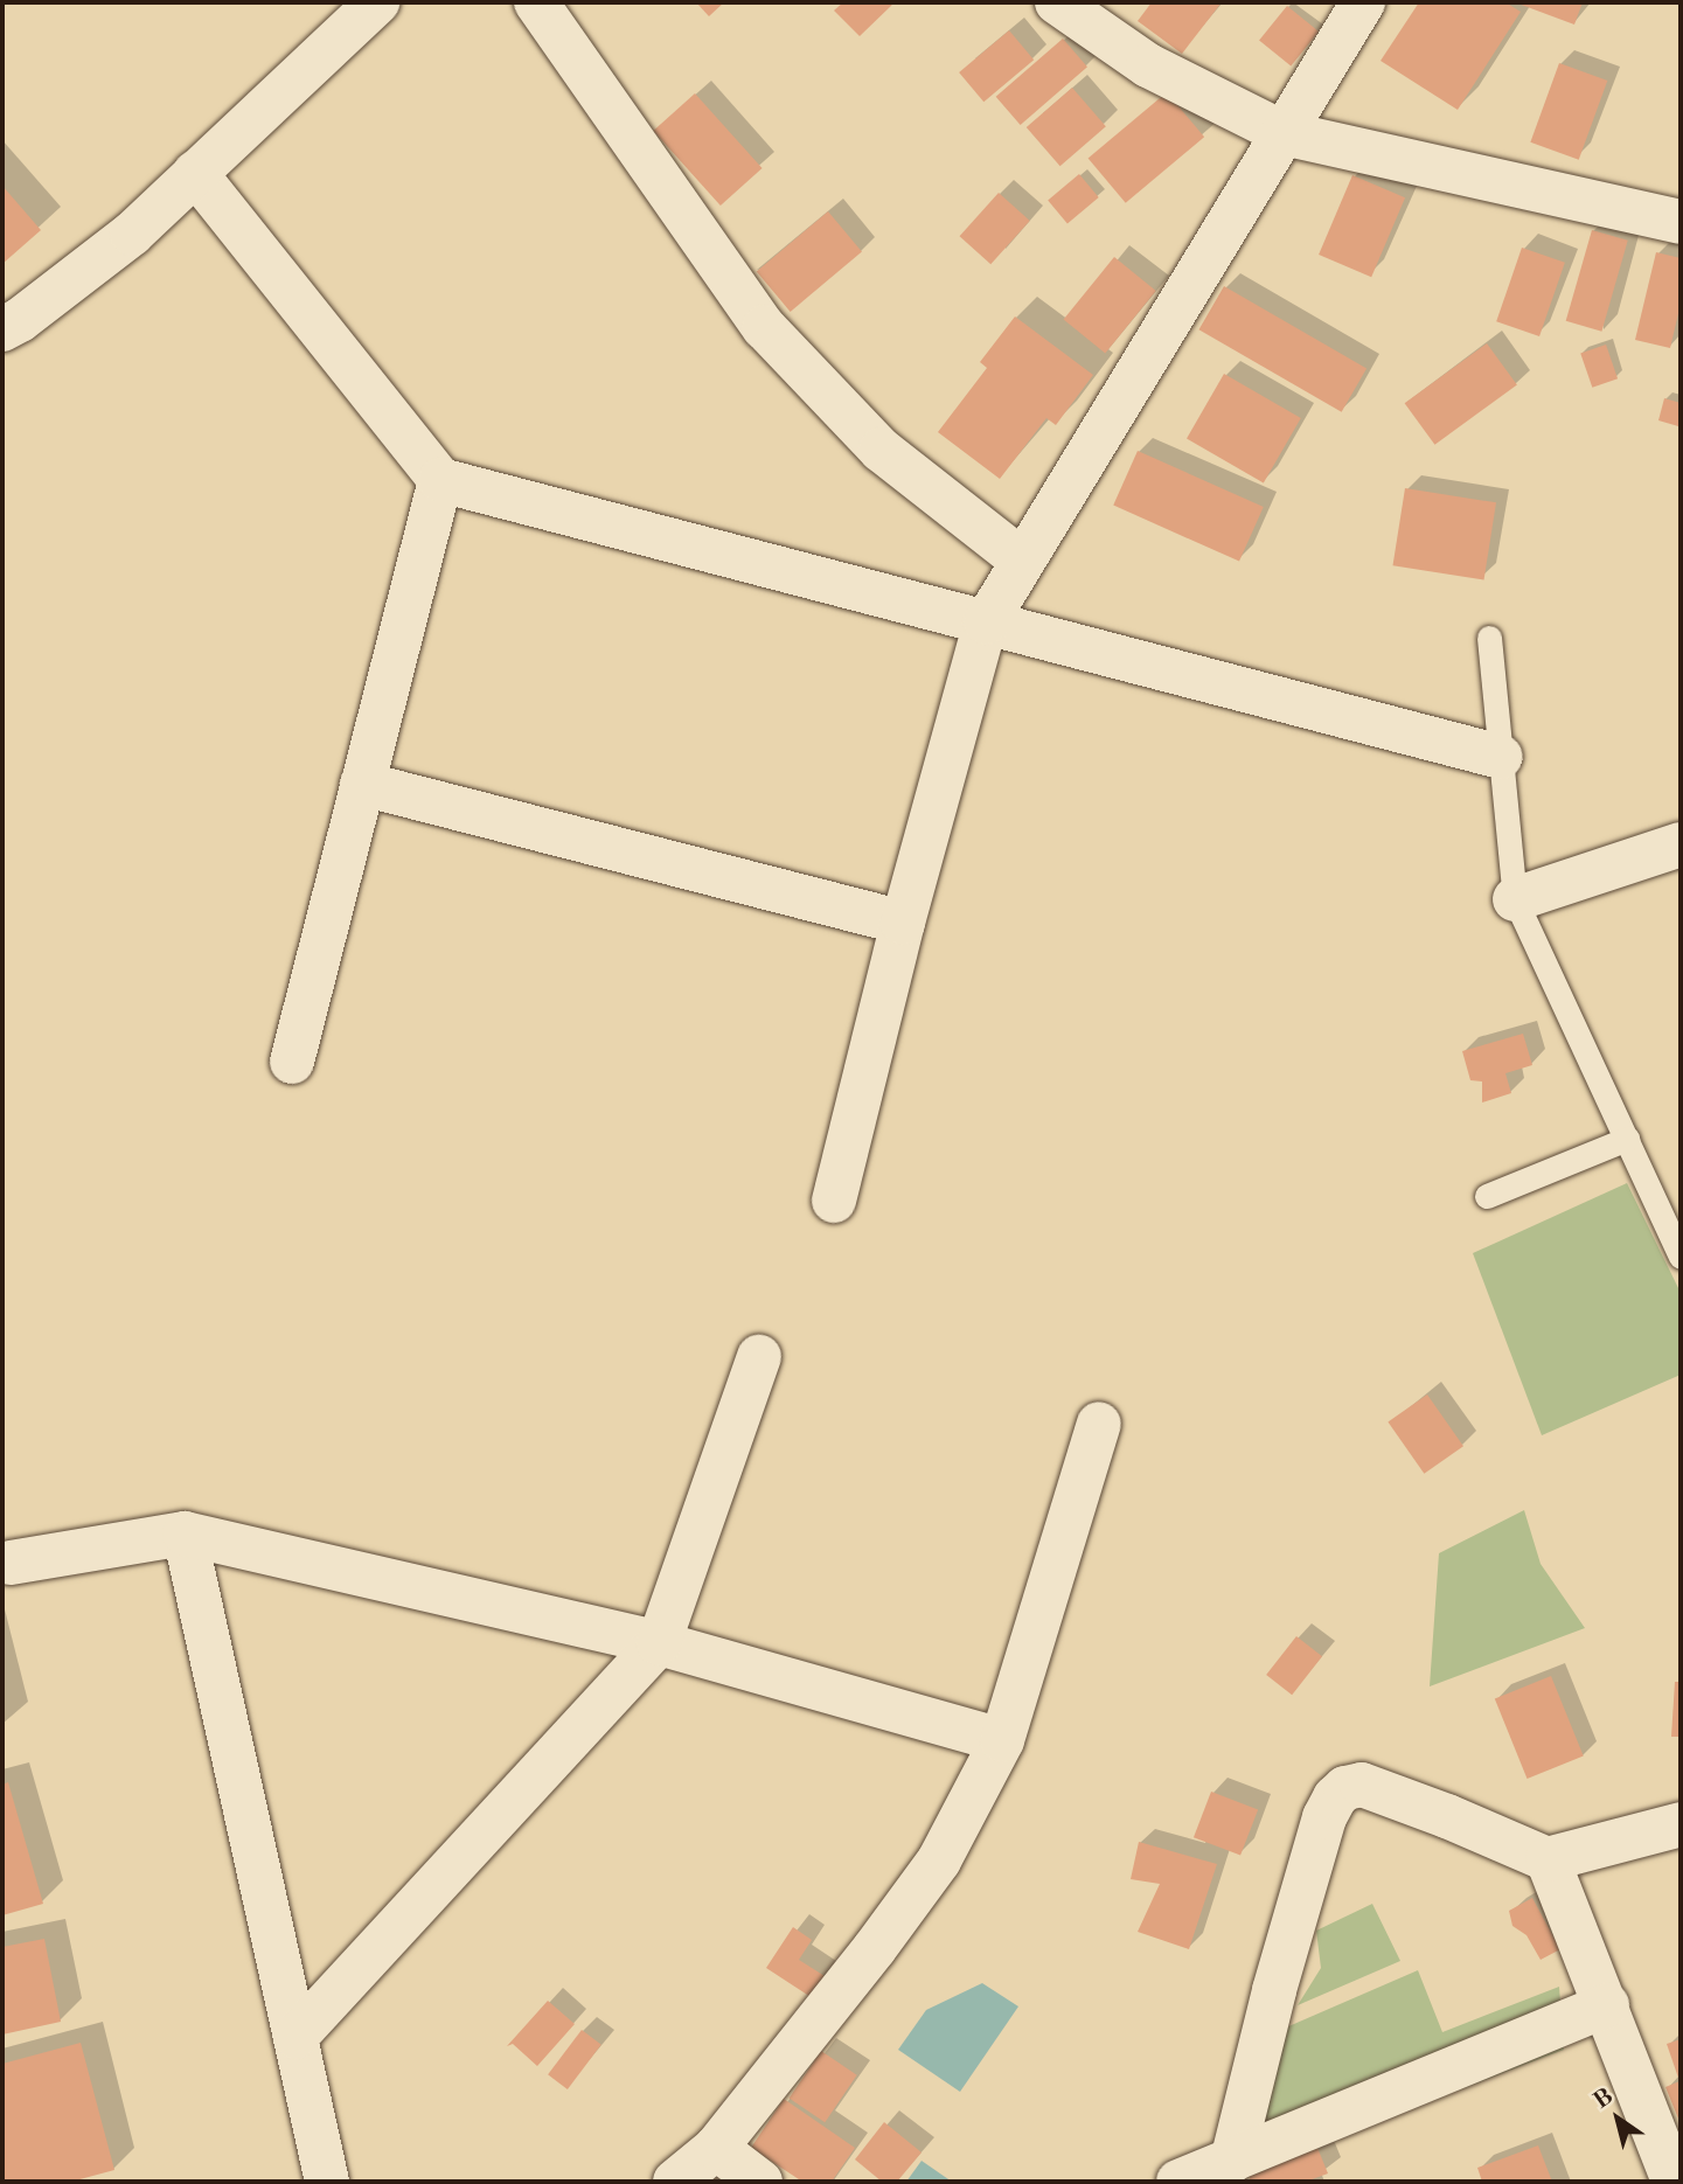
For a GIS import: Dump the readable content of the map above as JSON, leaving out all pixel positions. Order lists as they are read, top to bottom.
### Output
{
  "north": "top left"
}
